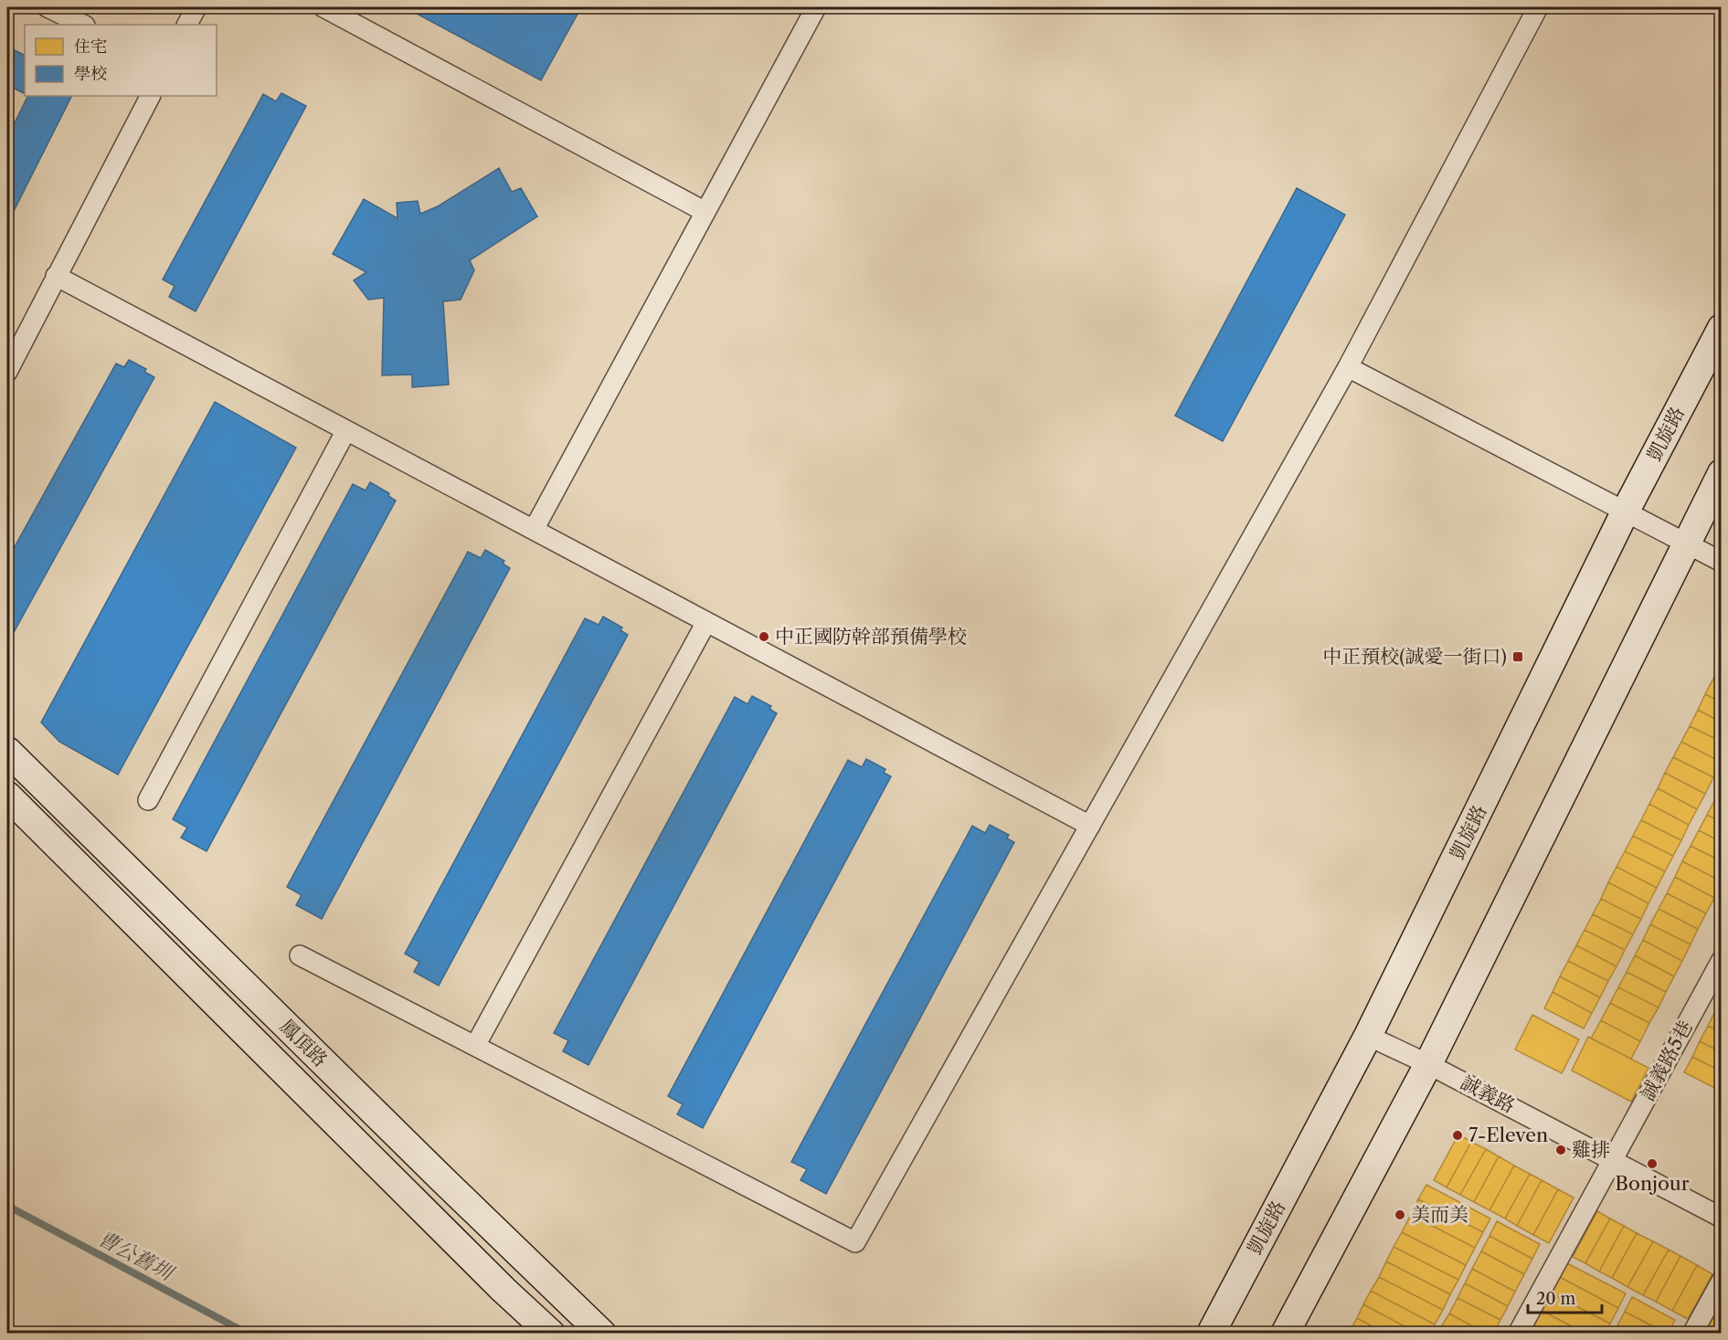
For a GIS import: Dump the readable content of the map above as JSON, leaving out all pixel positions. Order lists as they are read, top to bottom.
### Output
{
  "streets": {
    "street": [
      "凱旋路",
      "鳳頂路",
      "誠義路5巷",
      "誠義路"
    ]
  },
  "crossings": [
    ["凱旋路", "誠義路"],
    ["誠義路5巷", "誠義路"]
  ],
  "water": ["曹公舊圳"],
  "places": {
    "other": [
      "中正國防幹部預備學校",
      "7-Eleven",
      "雞排",
      "Bonjour",
      "美而美"
    ],
    "transit": ["中正預校(誠愛一街口)"]
  },
  "legend": ["住宅", "學校"],
  "scale_bar": "20 m"
}
